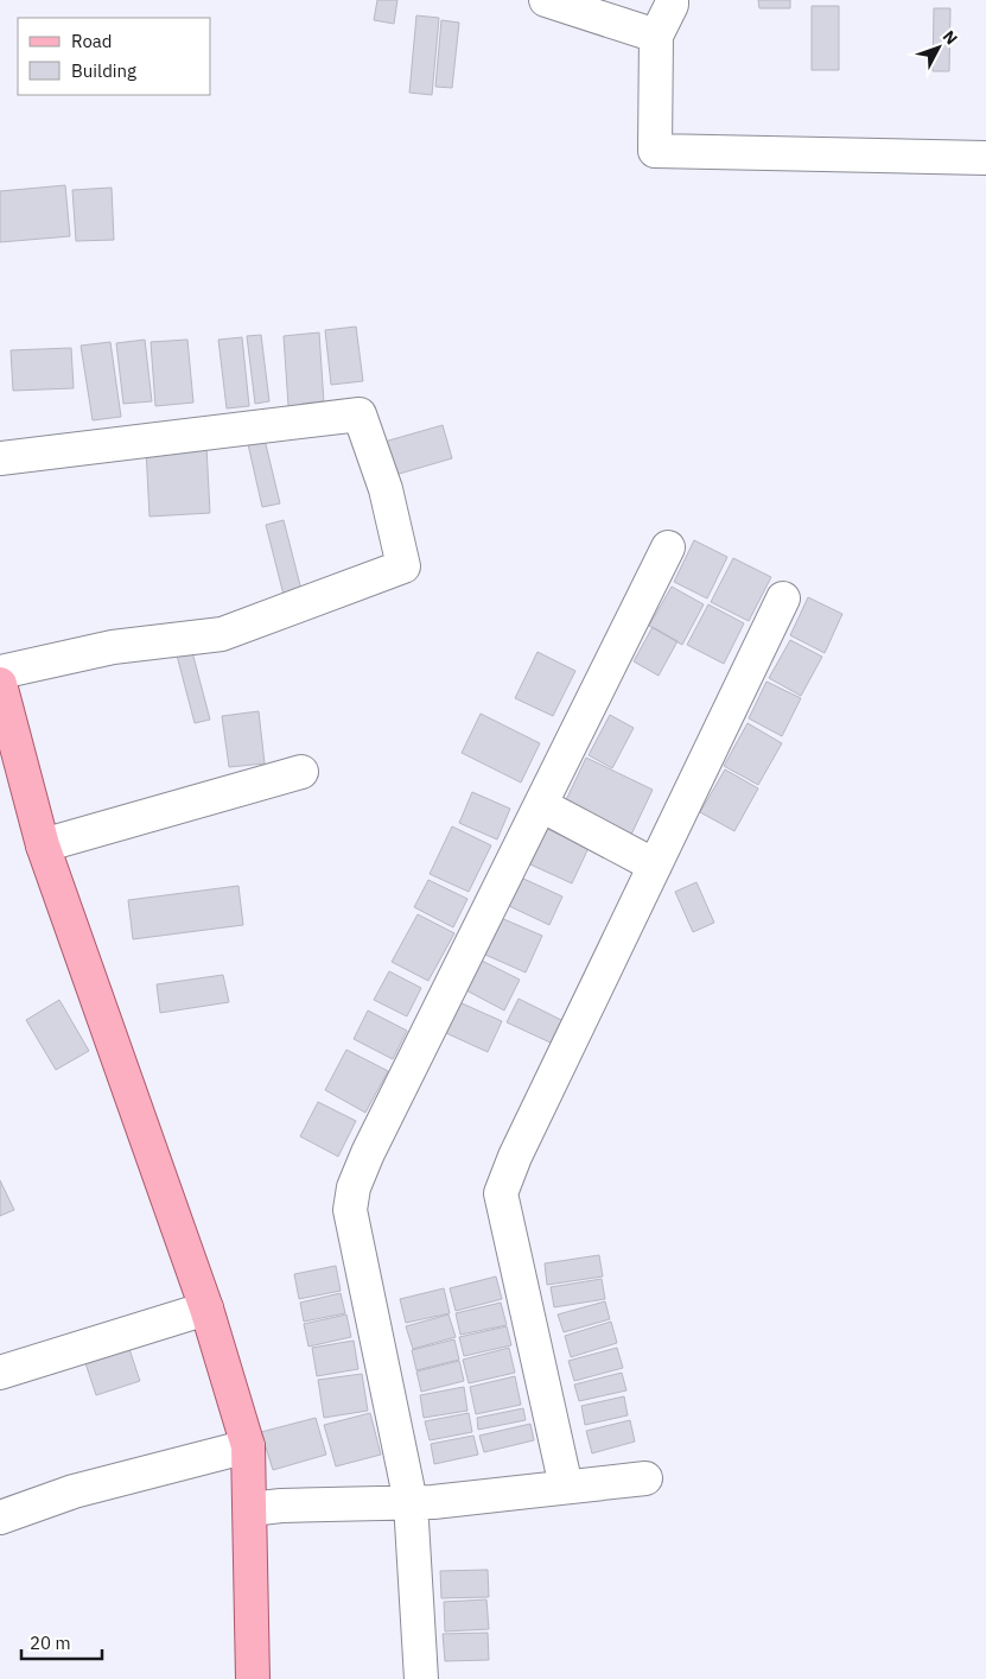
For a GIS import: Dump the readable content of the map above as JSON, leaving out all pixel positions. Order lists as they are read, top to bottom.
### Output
{
  "legend": ["Road", "Building"],
  "scale_bar": "20 m",
  "north": "top right"
}
